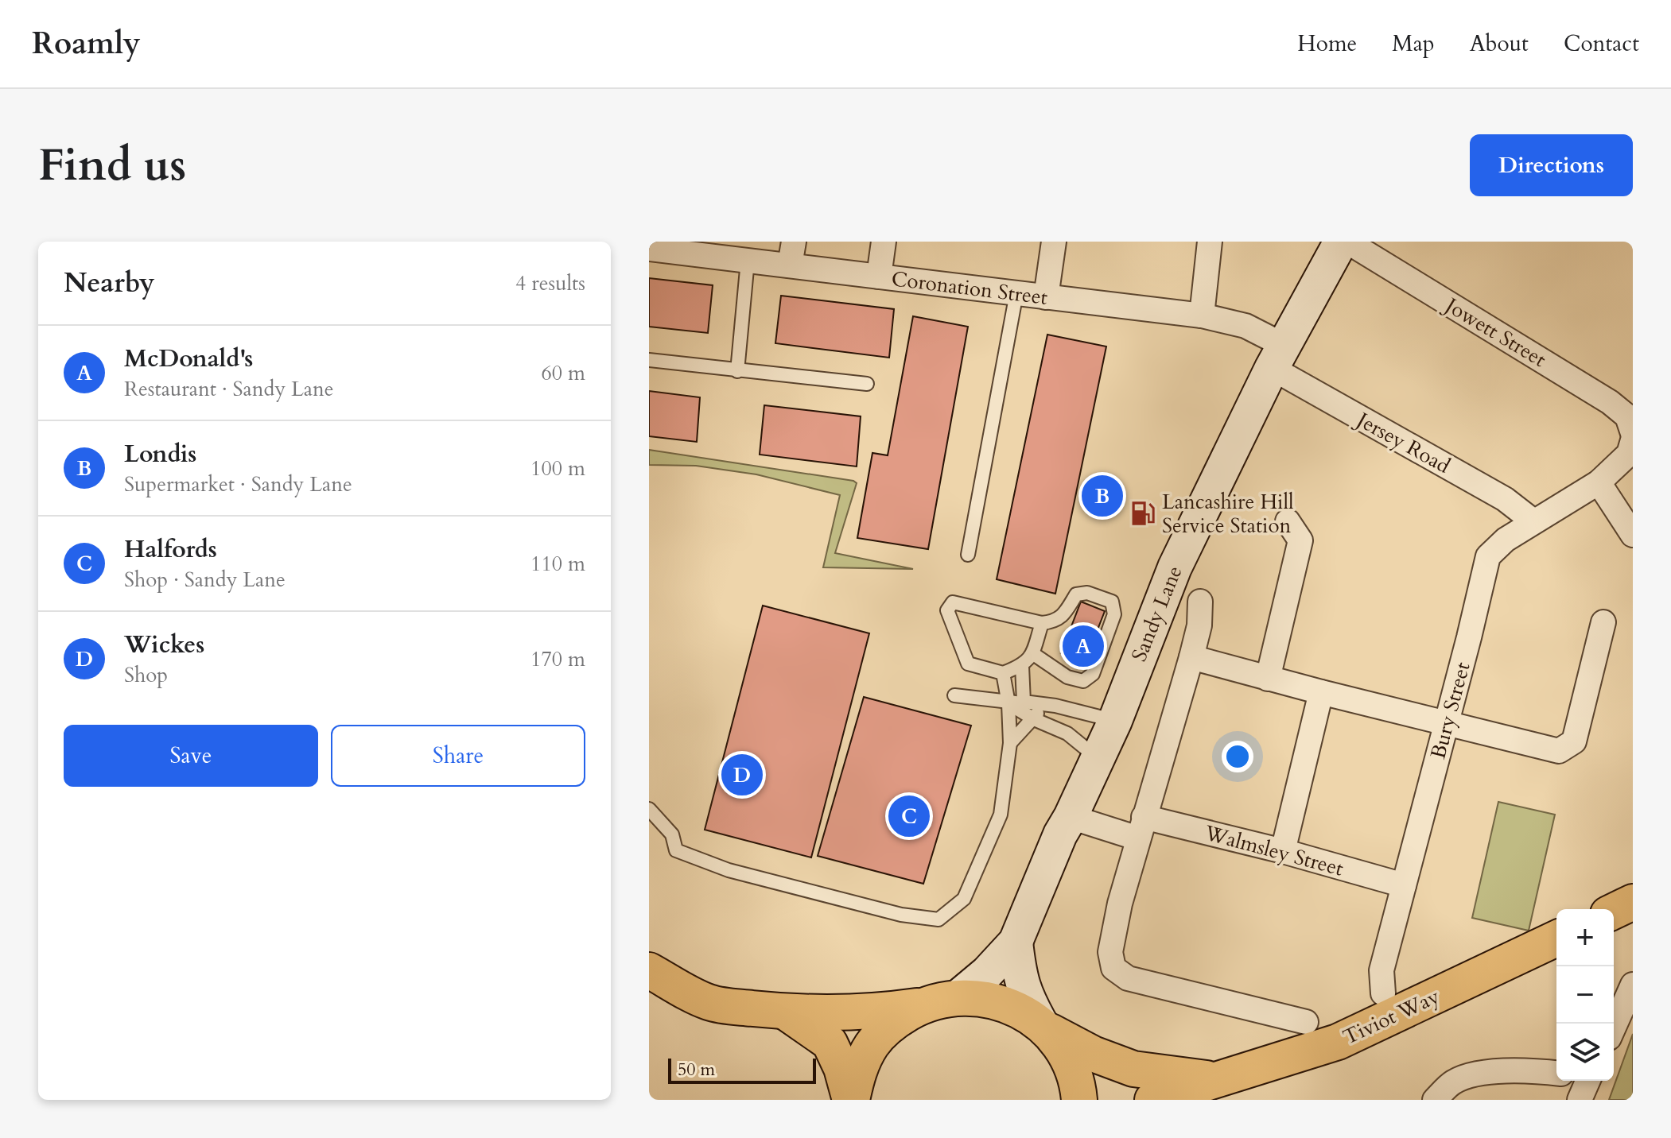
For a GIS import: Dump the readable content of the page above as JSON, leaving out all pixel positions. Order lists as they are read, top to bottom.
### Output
{
  "streets": {
    "main road": ["Sandy Lane", "Tiviot Way"],
    "street": [
      "Coronation Street",
      "Jowett Street",
      "Jersey Road",
      "Bury Street",
      "Walmsley Street"
    ]
  },
  "crossings": [
    ["Coronation Street", "Jersey Road"],
    ["Coronation Street", "Sandy Lane"],
    ["Jersey Road", "Sandy Lane"],
    ["Jersey Road", "Bury Street"],
    ["Sandy Lane", "Walmsley Street"],
    ["Sandy Lane", "Tiviot Way"],
    ["Bury Street", "Walmsley Street"]
  ],
  "places": {
    "fuel station": ["Lancashire Hill Service Station"]
  },
  "scale_bar": "50 m",
  "page": {
    "header": "Roamly",
    "nav": [
      "Home",
      "Map",
      "About",
      "Contact"
    ],
    "buttons": [
      "Directions",
      ["Save", "Share"]
    ],
    "title": "Find us",
    "heading": ["Nearby", "4 results"],
    "list": [
      {
        "mark": "A",
        "name": "McDonald's",
        "note": "Restaurant · Sandy Lane",
        "value": "60 m"
      },
      {
        "mark": "B",
        "name": "Londis",
        "note": "Supermarket · Sandy Lane",
        "value": "100 m"
      },
      {
        "mark": "C",
        "name": "Halfords",
        "note": "Shop · Sandy Lane",
        "value": "110 m"
      },
      {
        "mark": "D",
        "name": "Wickes",
        "note": "Shop",
        "value": "170 m"
      }
    ],
    "pins": [
      "B",
      "A",
      "D",
      "C"
    ],
    "map_buttons": ["+", "−"],
    "scale": "50 m"
  }
}
